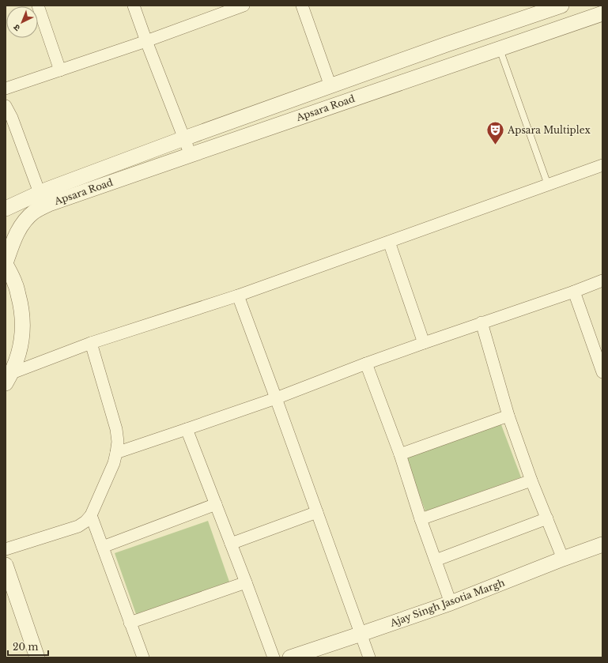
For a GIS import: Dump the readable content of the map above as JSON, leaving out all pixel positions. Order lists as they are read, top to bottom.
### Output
{
  "streets": {
    "street": ["Apsara Road", "Ajay Singh Jasotia Margh"]
  },
  "places": {
    "theatre": ["Apsara Multiplex"]
  },
  "scale_bar": "20 m",
  "north": "bottom left"
}
